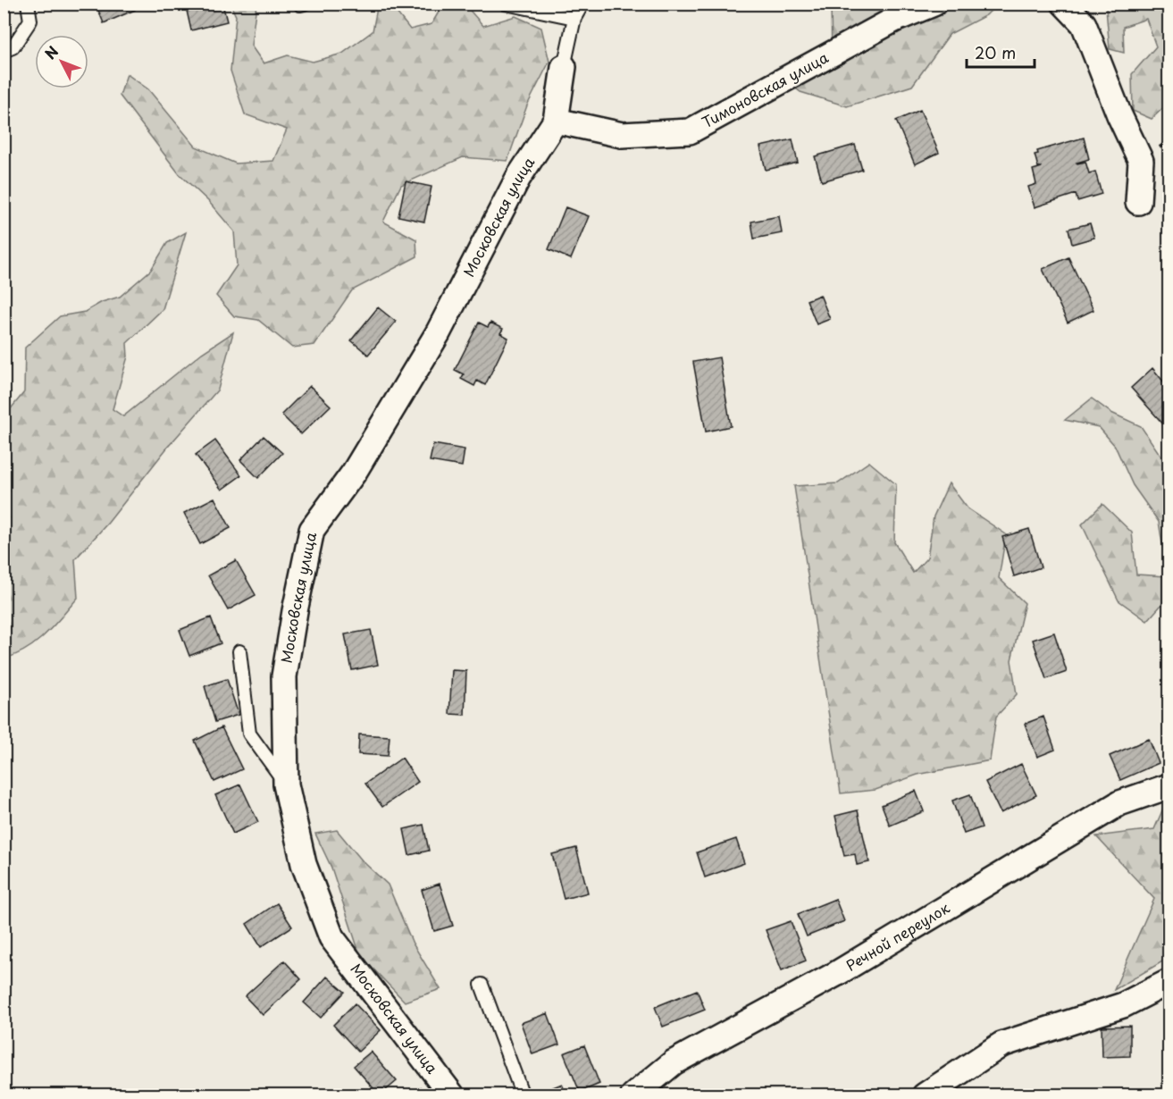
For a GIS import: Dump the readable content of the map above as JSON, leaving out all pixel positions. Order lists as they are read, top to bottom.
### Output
{
  "streets": {
    "street": ["Тимоновская улица", "Московская улица", "Речной переулок"]
  },
  "crossings": [
    ["Тимоновская улица", "Московская улица"]
  ],
  "scale_bar": "20 m",
  "north": "top left"
}
